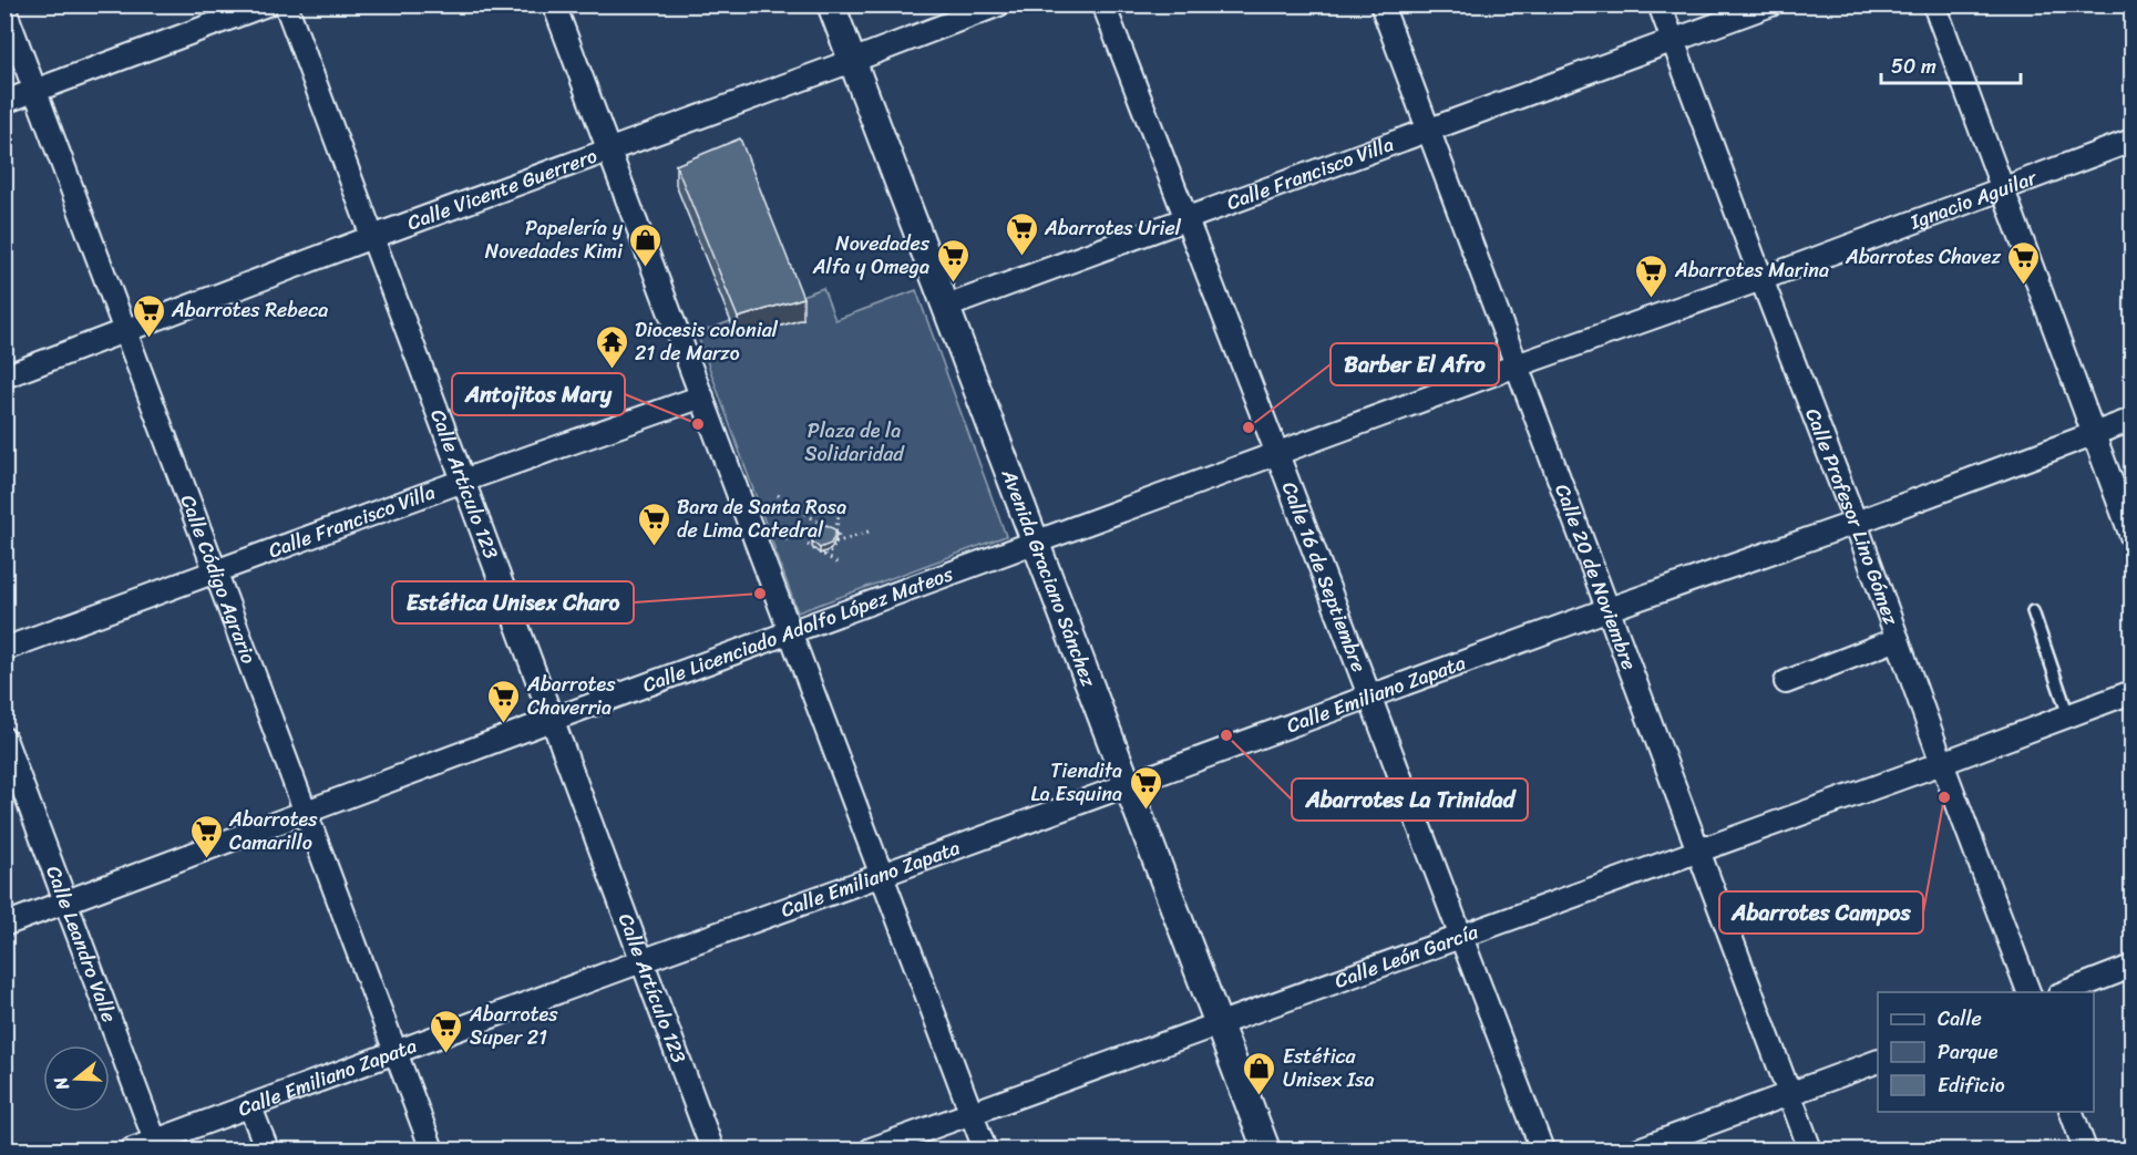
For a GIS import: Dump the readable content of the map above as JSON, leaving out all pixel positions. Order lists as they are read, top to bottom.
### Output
{
  "streets": {
    "street": [
      "Calle Francisco Villa",
      "Calle Vicente Guerrero",
      "Ignacio Aguilar",
      "Calle Artículo 123",
      "Calle Profesor Lino Gómez",
      "Calle 16 de Septiembre",
      "Calle 20 de Noviembre",
      "Avenida Graciano Sánchez",
      "Calle Código Agrario",
      "Calle Licenciado Adolfo López Mateos",
      "Calle Emiliano Zapata",
      "Calle Leandro Valle",
      "Calle León García"
    ]
  },
  "crossings": [
    ["Calle Francisco Villa", "Calle Artículo 123"],
    ["Calle Francisco Villa", "Calle Profesor Lino Gómez"],
    ["Calle Francisco Villa", "Calle 16 de Septiembre"],
    ["Calle Francisco Villa", "Calle 20 de Noviembre"],
    ["Calle Francisco Villa", "Avenida Graciano Sánchez"],
    ["Calle Francisco Villa", "Calle Código Agrario"],
    ["Calle Vicente Guerrero", "Calle Artículo 123"],
    ["Calle Vicente Guerrero", "Avenida Graciano Sánchez"],
    ["Calle Vicente Guerrero", "Calle Código Agrario"],
    ["Ignacio Aguilar", "Calle Profesor Lino Gómez"],
    ["Ignacio Aguilar", "Calle 20 de Noviembre"],
    ["Ignacio Aguilar", "Calle Licenciado Adolfo López Mateos"],
    ["Calle Artículo 123", "Calle Licenciado Adolfo López Mateos"],
    ["Calle Artículo 123", "Calle Emiliano Zapata"],
    ["Calle Profesor Lino Gómez", "Calle Emiliano Zapata"],
    ["Calle Profesor Lino Gómez", "Calle León García"],
    ["Calle 16 de Septiembre", "Calle Licenciado Adolfo López Mateos"],
    ["Calle 16 de Septiembre", "Calle Emiliano Zapata"],
    ["Calle 16 de Septiembre", "Calle León García"],
    ["Calle 20 de Noviembre", "Calle Licenciado Adolfo López Mateos"],
    ["Calle 20 de Noviembre", "Calle Emiliano Zapata"],
    ["Calle 20 de Noviembre", "Calle León García"],
    ["Avenida Graciano Sánchez", "Calle Licenciado Adolfo López Mateos"],
    ["Avenida Graciano Sánchez", "Calle Emiliano Zapata"],
    ["Avenida Graciano Sánchez", "Calle León García"],
    ["Calle Código Agrario", "Calle Licenciado Adolfo López Mateos"],
    ["Calle Código Agrario", "Calle Emiliano Zapata"],
    ["Calle Licenciado Adolfo López Mateos", "Calle Leandro Valle"],
    ["Calle Emiliano Zapata", "Calle Leandro Valle"]
  ],
  "parks": ["Plaza de la Solidaridad"],
  "places": {
    "supermarket": [
      "Abarrotes Uriel",
      "Novedades Alfa y Omega",
      "Abarrotes Chavez",
      "Abarrotes Marina",
      "Abarrotes Rebeca",
      "Bara de Santa Rosa de Lima Catedral",
      "Abarrotes Chaverria",
      "Tiendita La Esquina",
      "Abarrotes Camarillo",
      "Abarrotes Super 21"
    ],
    "shop": ["Papelería y Novedades Kimi", "Estética Unisex Isa"],
    "temple": ["Diocesis colonial 21 de Marzo"],
    "other": [
      "Antojitos Mary",
      "Barber El Afro",
      "Estética Unisex Charo",
      "Abarrotes La Trinidad",
      "Abarrotes Campos"
    ]
  },
  "legend": ["Calle", "Parque", "Edificio"],
  "scale_bar": "50 m",
  "north": "left"
}
